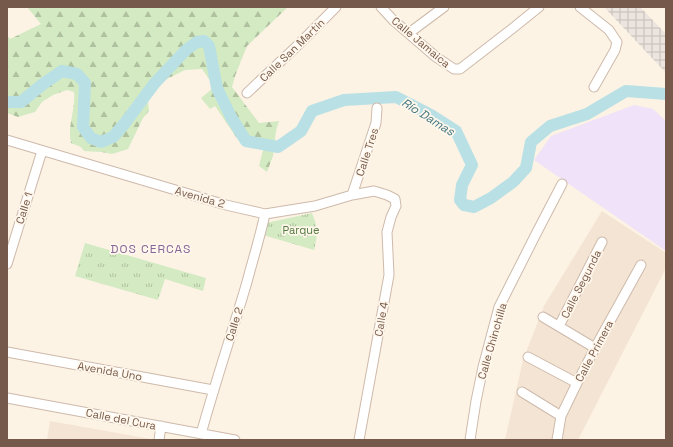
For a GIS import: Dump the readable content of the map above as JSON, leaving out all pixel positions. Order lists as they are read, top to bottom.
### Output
{
  "streets": {
    "street": [
      "Calle Jamaica",
      "Calle San Martín",
      "Calle Tres",
      "Avenida 2",
      "Calle 1",
      "Calle Segunda",
      "Calle 4",
      "Calle 2",
      "Calle Chinchilla",
      "Calle Primera",
      "Avenida Uno",
      "Calle del Cura"
    ]
  },
  "crossings": [
    ["Calle Tres", "Avenida 2"],
    ["Avenida 2", "Calle 1"],
    ["Avenida 2", "Calle 4"],
    ["Avenida 2", "Calle 2"],
    ["Calle 2", "Avenida Uno"],
    ["Calle 2", "Calle del Cura"]
  ],
  "districts": ["DOS CERCAS"],
  "water": ["Río Damas"],
  "parks": ["Parque"]
}
